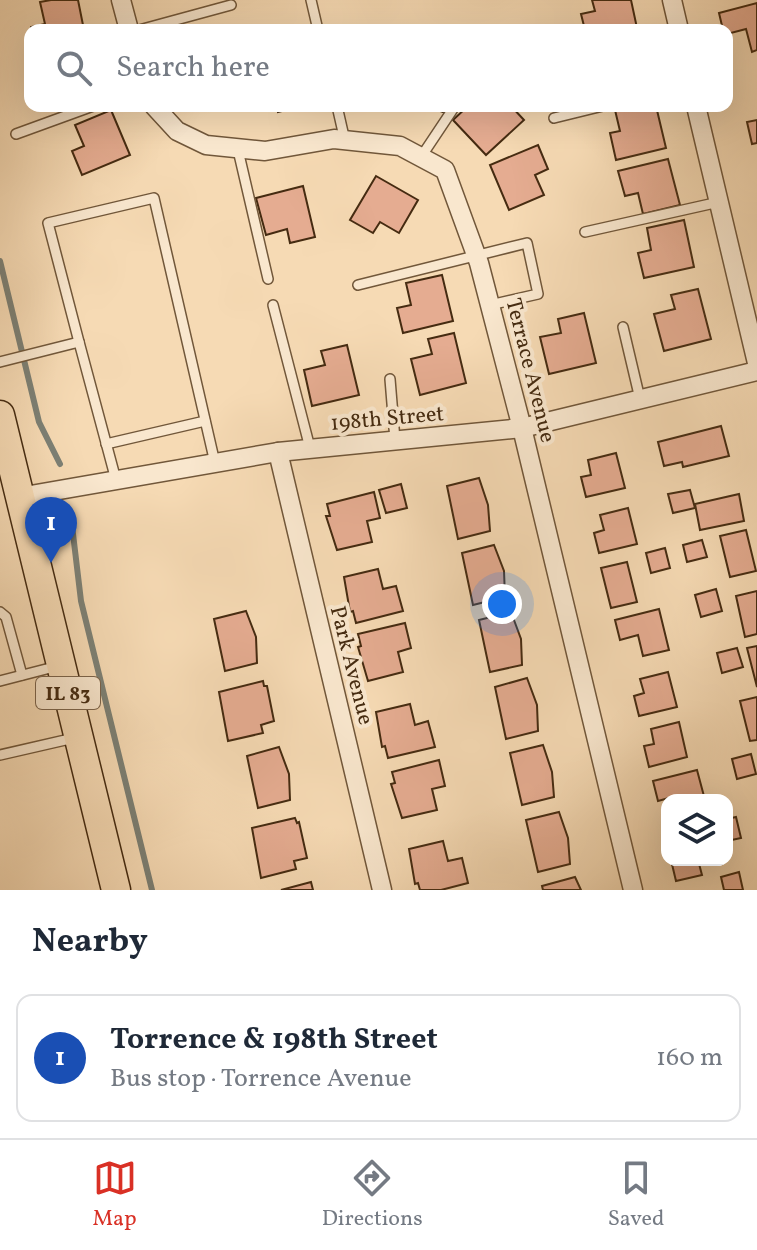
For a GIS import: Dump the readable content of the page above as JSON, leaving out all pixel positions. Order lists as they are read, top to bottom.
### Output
{
  "streets": {
    "main road": ["IL 83"],
    "street": ["Terrace Avenue", "198th Street", "Park Avenue"]
  },
  "crossings": [
    ["Terrace Avenue", "198th Street"],
    ["198th Street", "Park Avenue"],
    ["198th Street", "IL 83"]
  ],
  "page": {
    "search": "Search here",
    "pins": "1",
    "heading": "Nearby",
    "list": [
      {
        "mark": "1",
        "name": "Torrence & 198th Street",
        "note": "Bus stop · Torrence Avenue",
        "value": "160 m"
      }
    ],
    "nav": ["Map", "Directions", "Saved"]
  }
}
